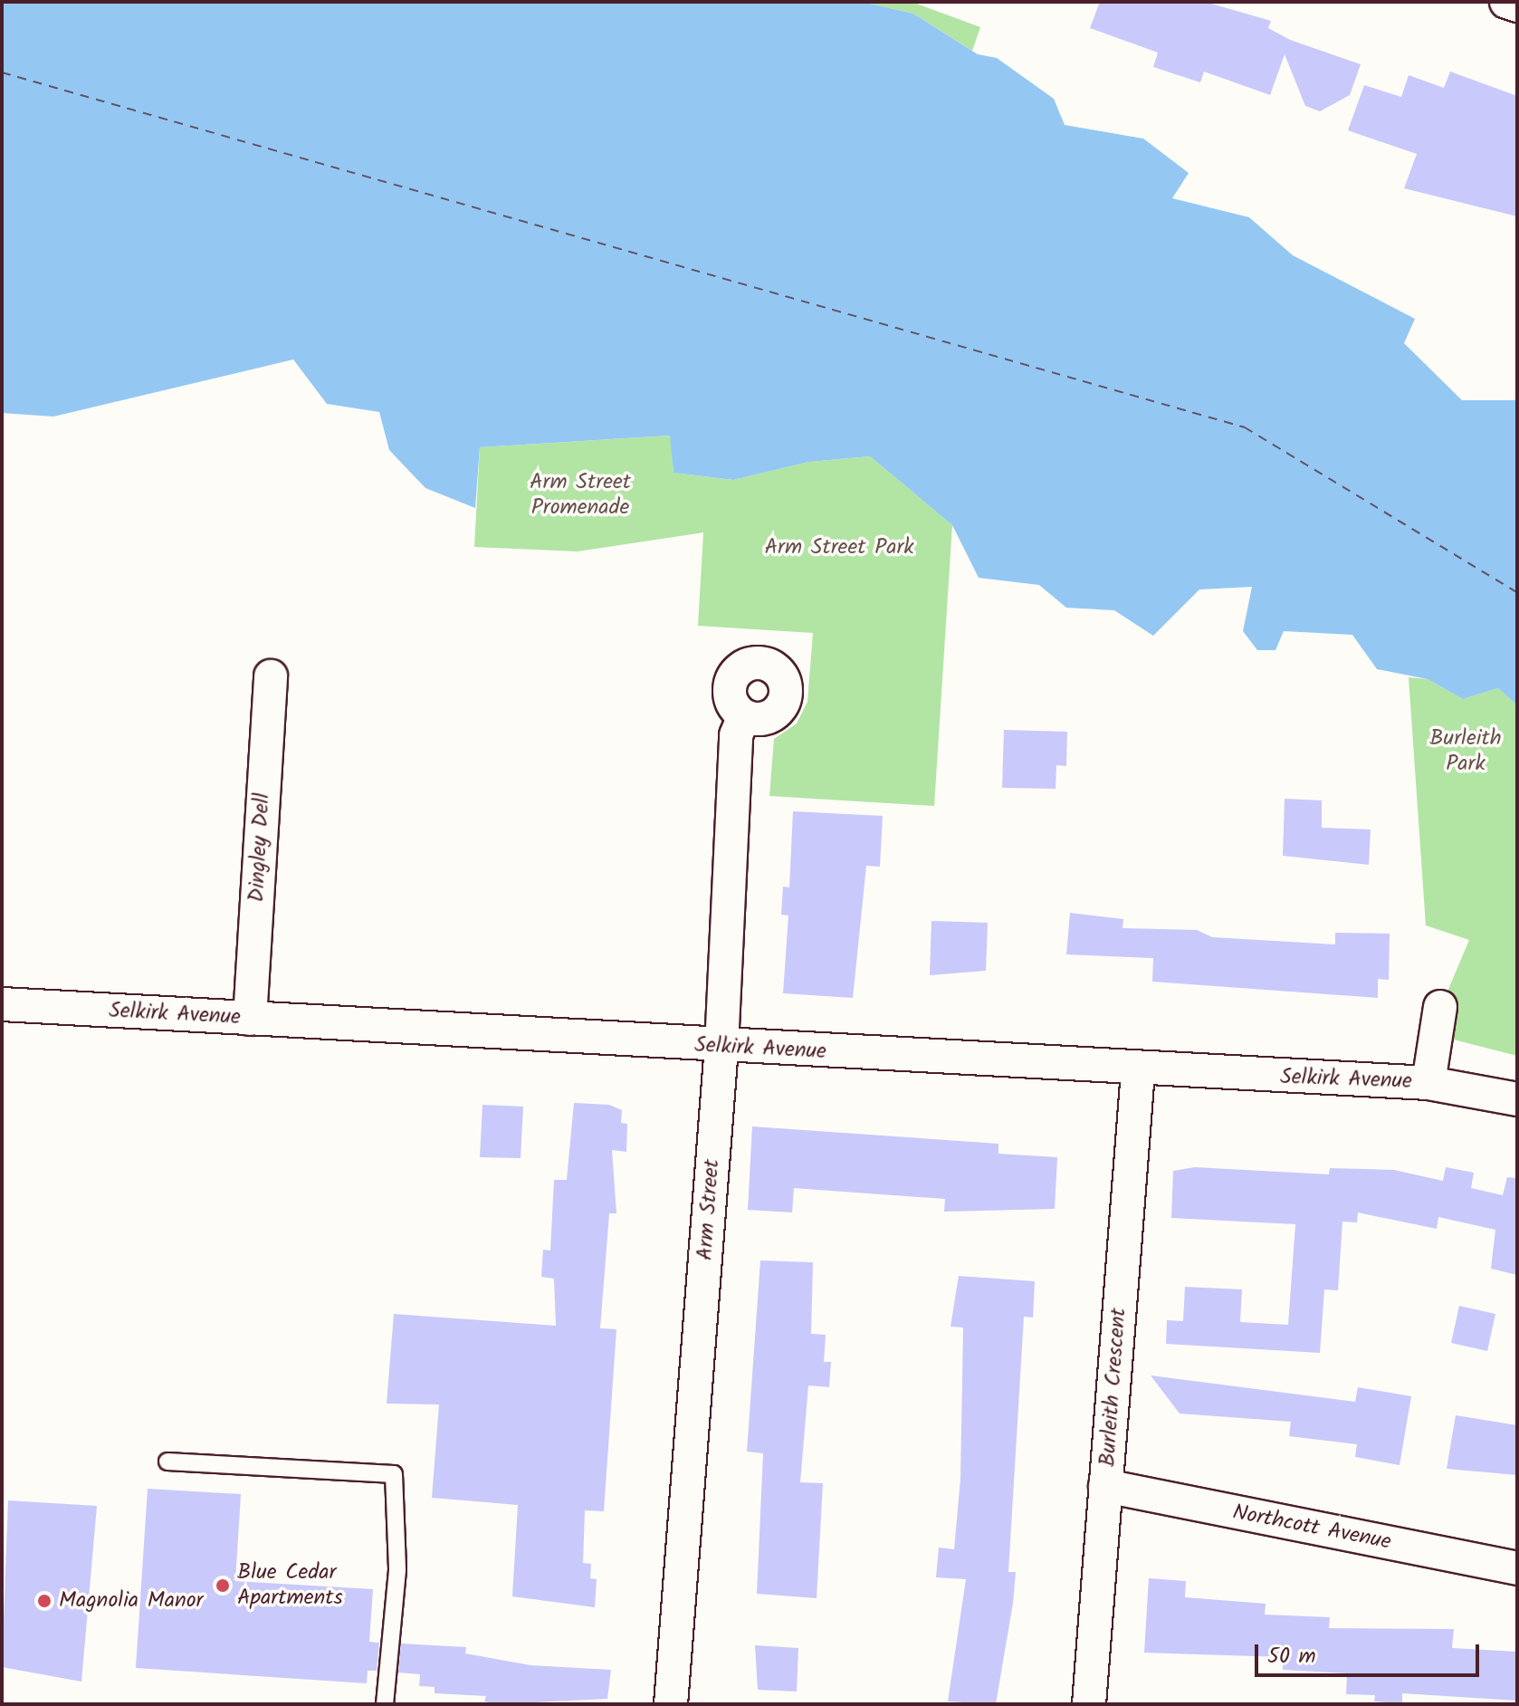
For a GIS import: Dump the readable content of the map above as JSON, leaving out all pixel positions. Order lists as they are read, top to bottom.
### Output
{
  "streets": {
    "street": [
      "Dingley Dell",
      "Selkirk Avenue",
      "Arm Street",
      "Burleith Crescent",
      "Northcott Avenue"
    ]
  },
  "crossings": [
    ["Dingley Dell", "Selkirk Avenue"],
    ["Selkirk Avenue", "Arm Street"],
    ["Selkirk Avenue", "Burleith Crescent"],
    ["Burleith Crescent", "Northcott Avenue"]
  ],
  "parks": ["Arm Street Promenade", "Arm Street Park", "Burleith Park"],
  "places": ["Blue Cedar Apartments", "Magnolia Manor"],
  "scale_bar": "50 m"
}
